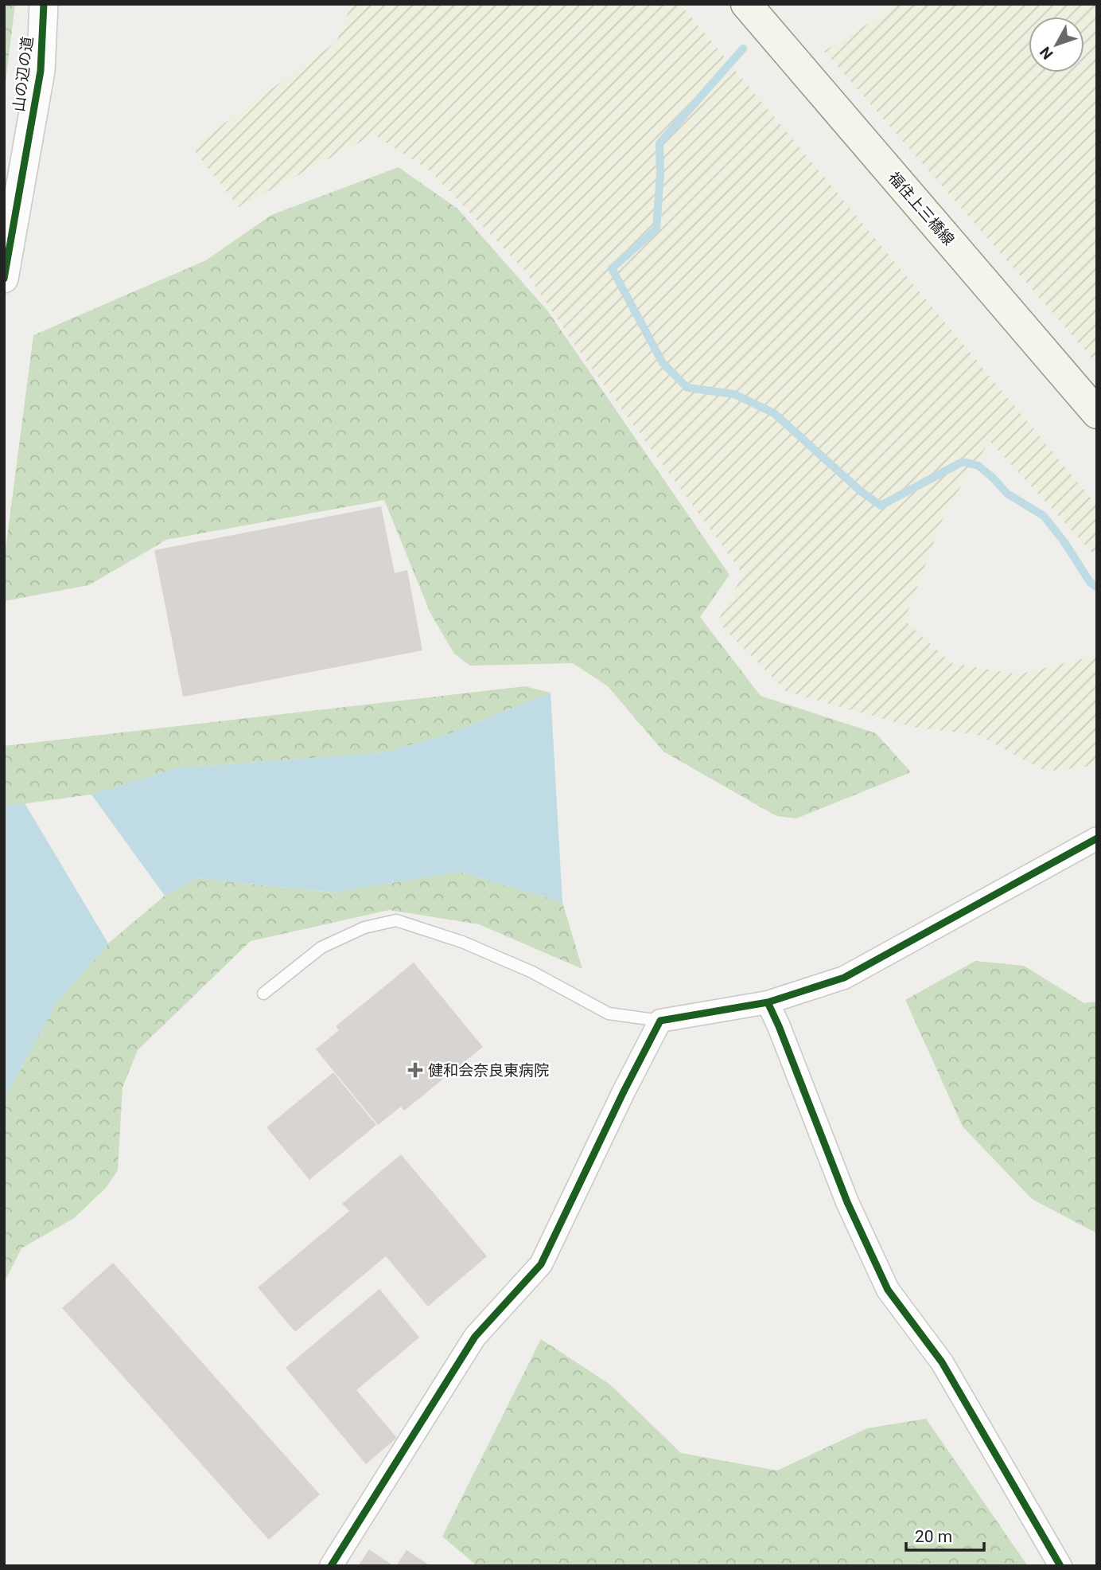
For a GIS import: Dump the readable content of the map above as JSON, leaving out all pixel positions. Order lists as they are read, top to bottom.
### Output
{
  "streets": {
    "main road": ["福住上三橋線"],
    "street": ["山の辺の道"]
  },
  "places": {
    "health": ["健和会奈良東病院"]
  },
  "scale_bar": "20 m",
  "north": "bottom left"
}
